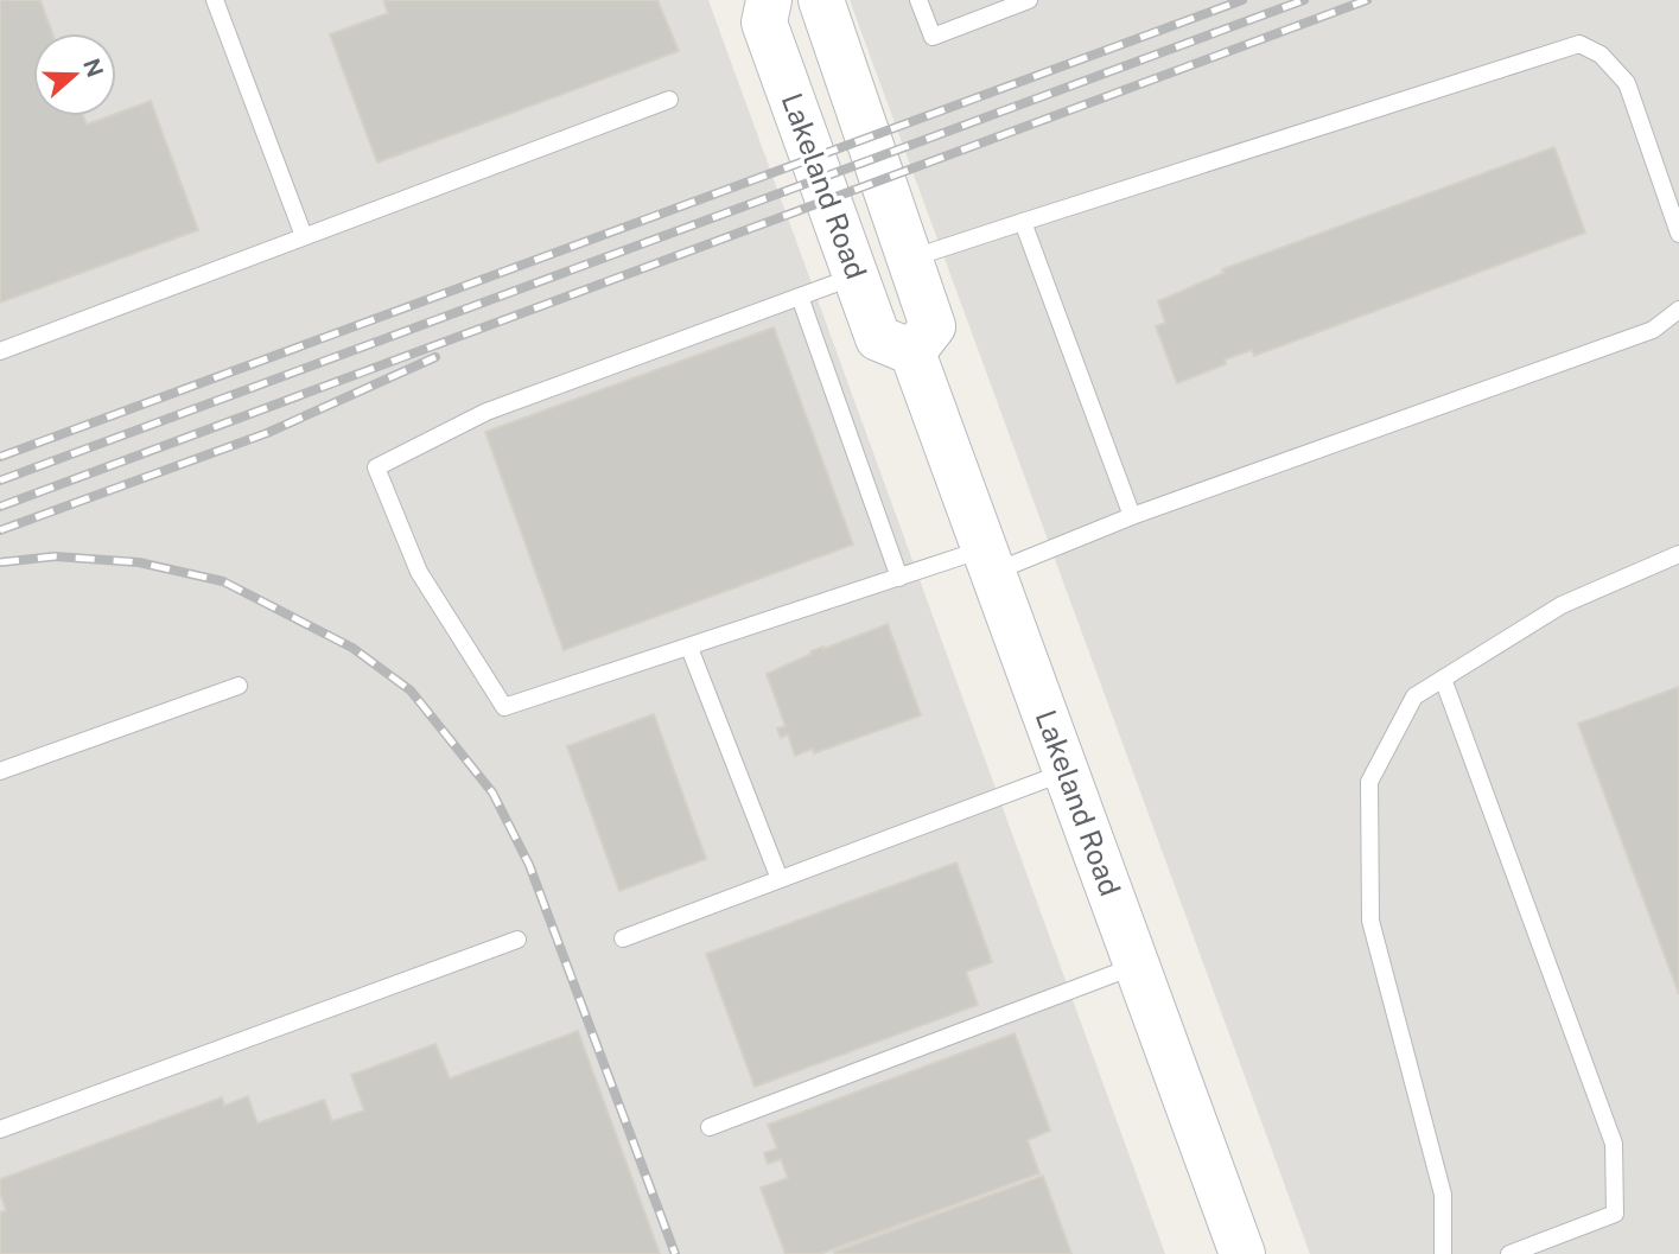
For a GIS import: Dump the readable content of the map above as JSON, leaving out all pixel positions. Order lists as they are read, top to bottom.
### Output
{
  "streets": {
    "street": ["Lakeland Road"]
  },
  "north": "right"
}
